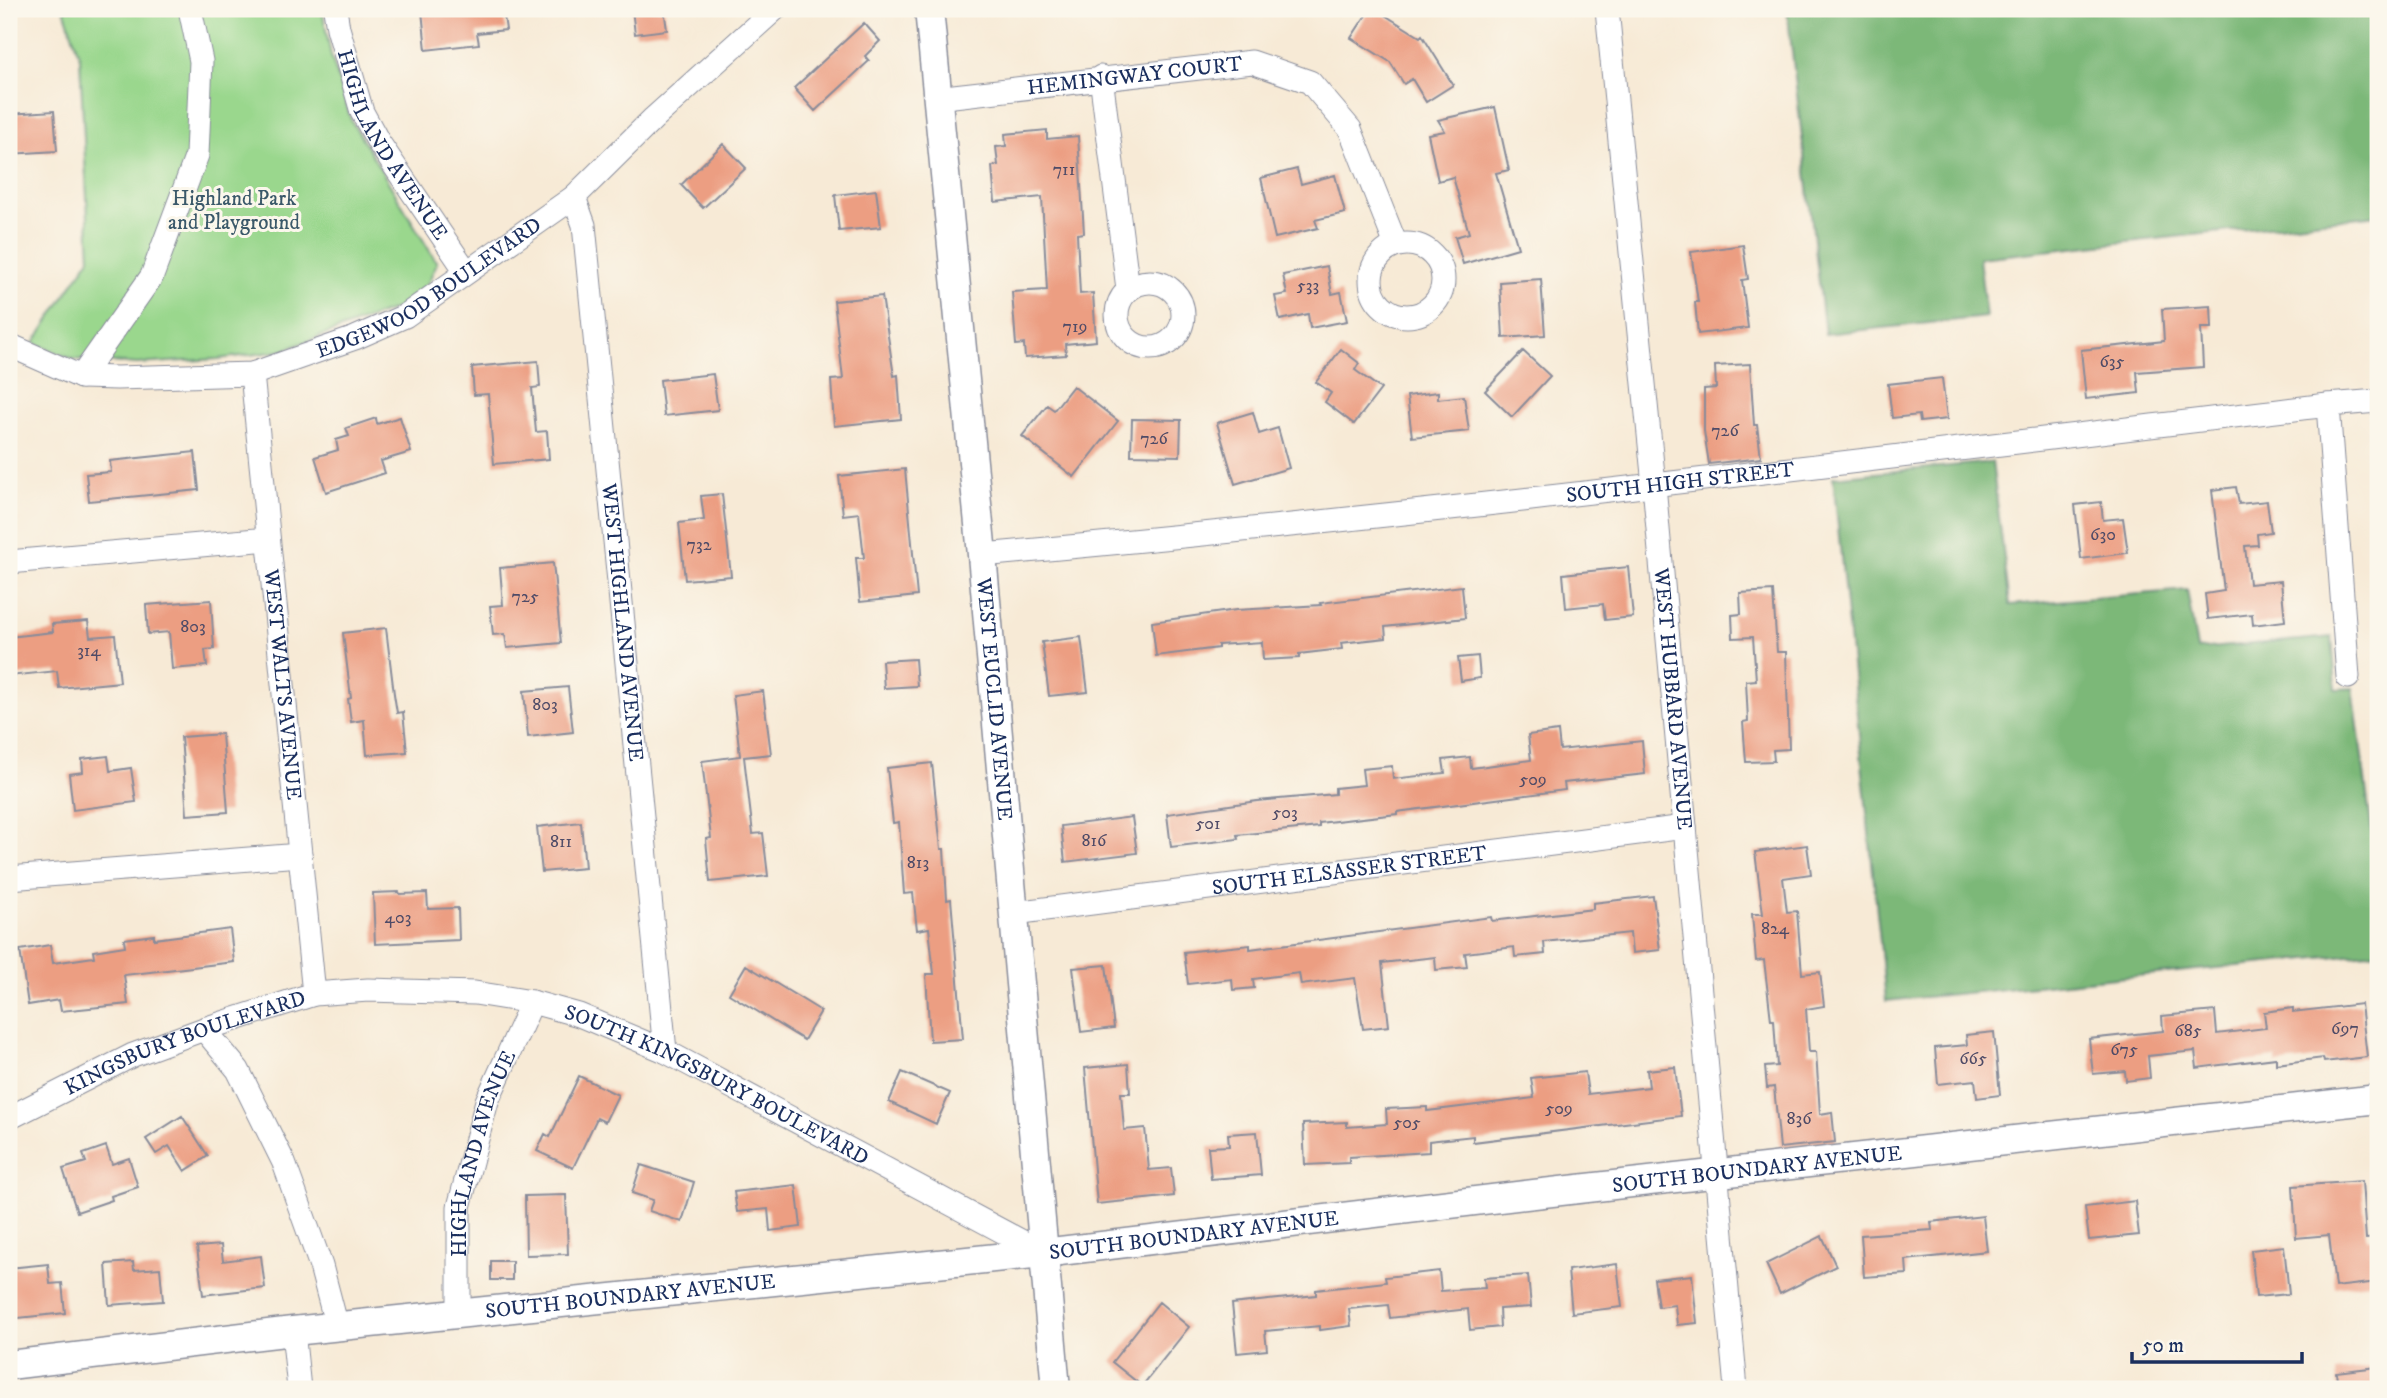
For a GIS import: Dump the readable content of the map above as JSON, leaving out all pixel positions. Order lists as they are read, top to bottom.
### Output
{
  "streets": {
    "street": [
      "HEMINGWAY COURT",
      "HIGHLAND AVENUE",
      "EDGEWOOD BOULEVARD",
      "SOUTH HIGH STREET",
      "WEST HIGHLAND AVENUE",
      "WEST WALTS AVENUE",
      "WEST EUCLID AVENUE",
      "WEST HUBBARD AVENUE",
      "SOUTH ELSASSER STREET",
      "KINGSBURY BOULEVARD",
      "SOUTH KINGSBURY BOULEVARD",
      "SOUTH BOUNDARY AVENUE"
    ]
  },
  "crossings": [
    ["HEMINGWAY COURT", "WEST EUCLID AVENUE"],
    ["HIGHLAND AVENUE", "EDGEWOOD BOULEVARD"],
    ["HIGHLAND AVENUE", "SOUTH KINGSBURY BOULEVARD"],
    ["HIGHLAND AVENUE", "SOUTH BOUNDARY AVENUE"],
    ["EDGEWOOD BOULEVARD", "WEST HIGHLAND AVENUE"],
    ["EDGEWOOD BOULEVARD", "WEST WALTS AVENUE"],
    ["SOUTH HIGH STREET", "WEST EUCLID AVENUE"],
    ["SOUTH HIGH STREET", "WEST HUBBARD AVENUE"],
    ["WEST HIGHLAND AVENUE", "SOUTH KINGSBURY BOULEVARD"],
    ["WEST WALTS AVENUE", "KINGSBURY BOULEVARD"],
    ["WEST EUCLID AVENUE", "SOUTH ELSASSER STREET"],
    ["WEST EUCLID AVENUE", "SOUTH KINGSBURY BOULEVARD"],
    ["WEST EUCLID AVENUE", "SOUTH BOUNDARY AVENUE"],
    ["WEST HUBBARD AVENUE", "SOUTH ELSASSER STREET"],
    ["WEST HUBBARD AVENUE", "SOUTH BOUNDARY AVENUE"],
    ["KINGSBURY BOULEVARD", "SOUTH KINGSBURY BOULEVARD"],
    ["SOUTH KINGSBURY BOULEVARD", "SOUTH BOUNDARY AVENUE"]
  ],
  "parks": ["Highland Park and Playground"],
  "house_numbers": [
    "711",
    "533",
    "719",
    "635",
    "726",
    "726",
    "630",
    "732",
    "725",
    "803",
    "314",
    "803",
    "509",
    "503",
    "501",
    "816",
    "811",
    "813",
    "403",
    "824",
    "697",
    "685",
    "675",
    "665",
    "509",
    "836",
    "505"
  ],
  "scale_bar": "50 m"
}
